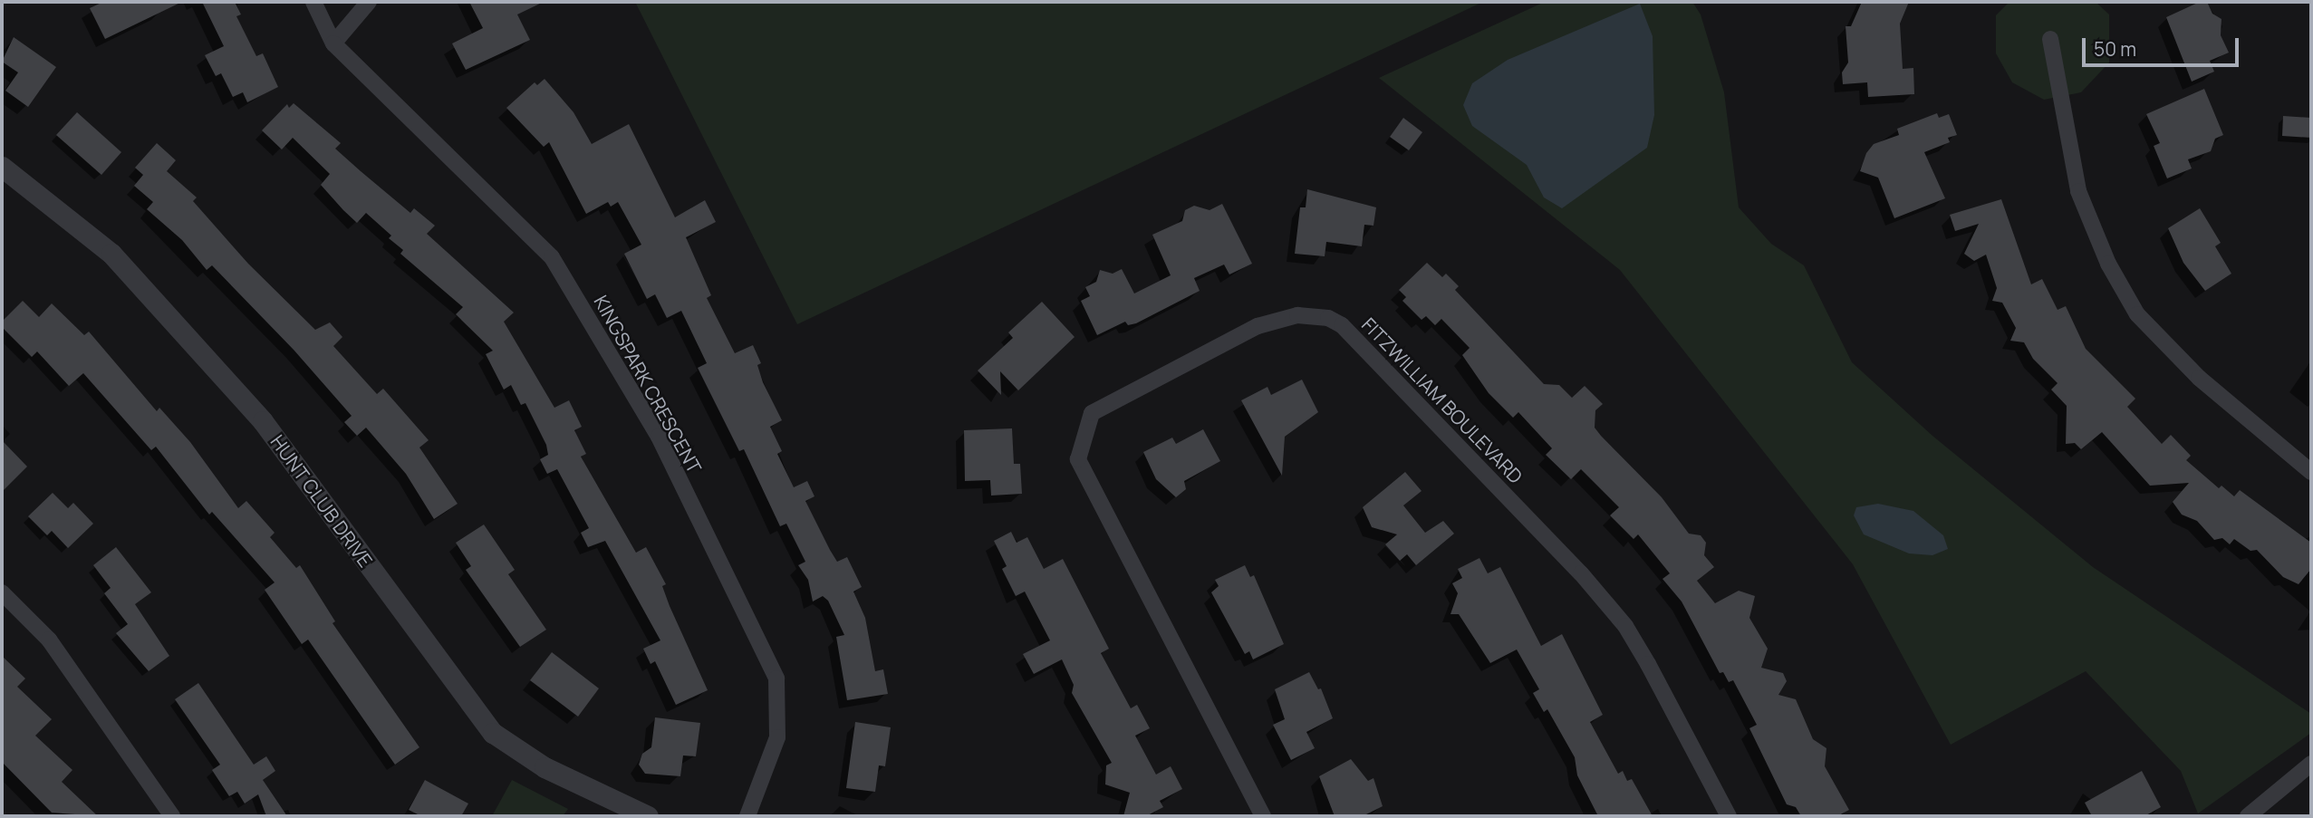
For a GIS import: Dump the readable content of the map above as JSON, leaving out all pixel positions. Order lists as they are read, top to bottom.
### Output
{
  "streets": {
    "street": ["KINGSPARK CRESCENT", "FITZWILLIAM BOULEVARD", "HUNT CLUB DRIVE"]
  },
  "scale_bar": "50 m"
}
